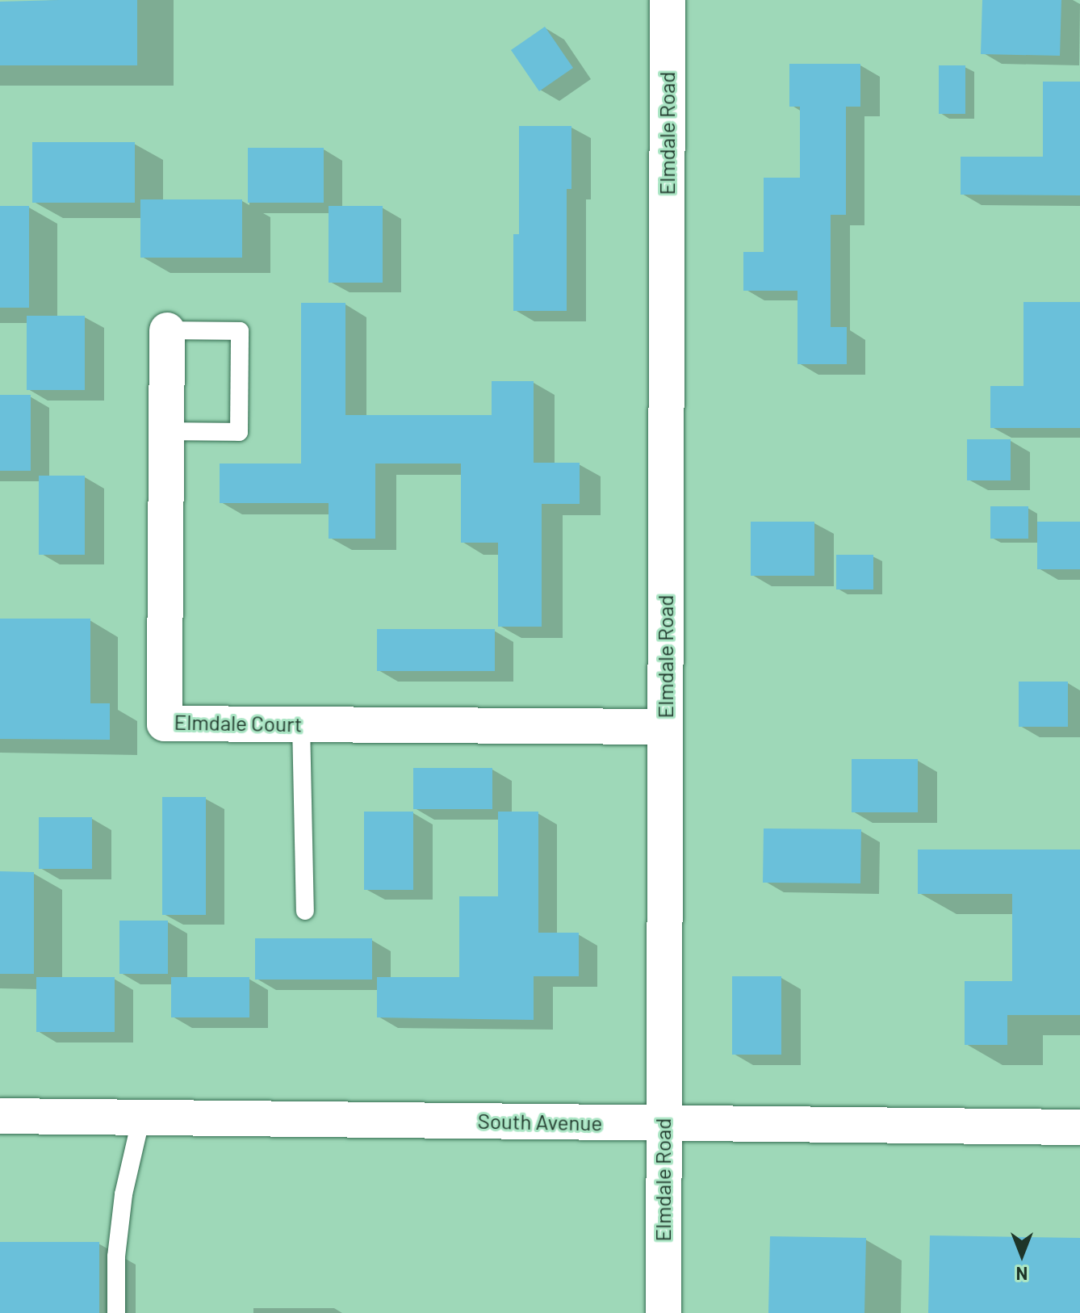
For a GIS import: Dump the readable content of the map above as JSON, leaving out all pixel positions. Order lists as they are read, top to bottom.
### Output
{
  "streets": {
    "street": ["Elmdale Road", "Elmdale Court", "South Avenue"]
  },
  "crossings": [
    ["Elmdale Road", "Elmdale Court"],
    ["Elmdale Road", "South Avenue"]
  ],
  "north": "bottom"
}
